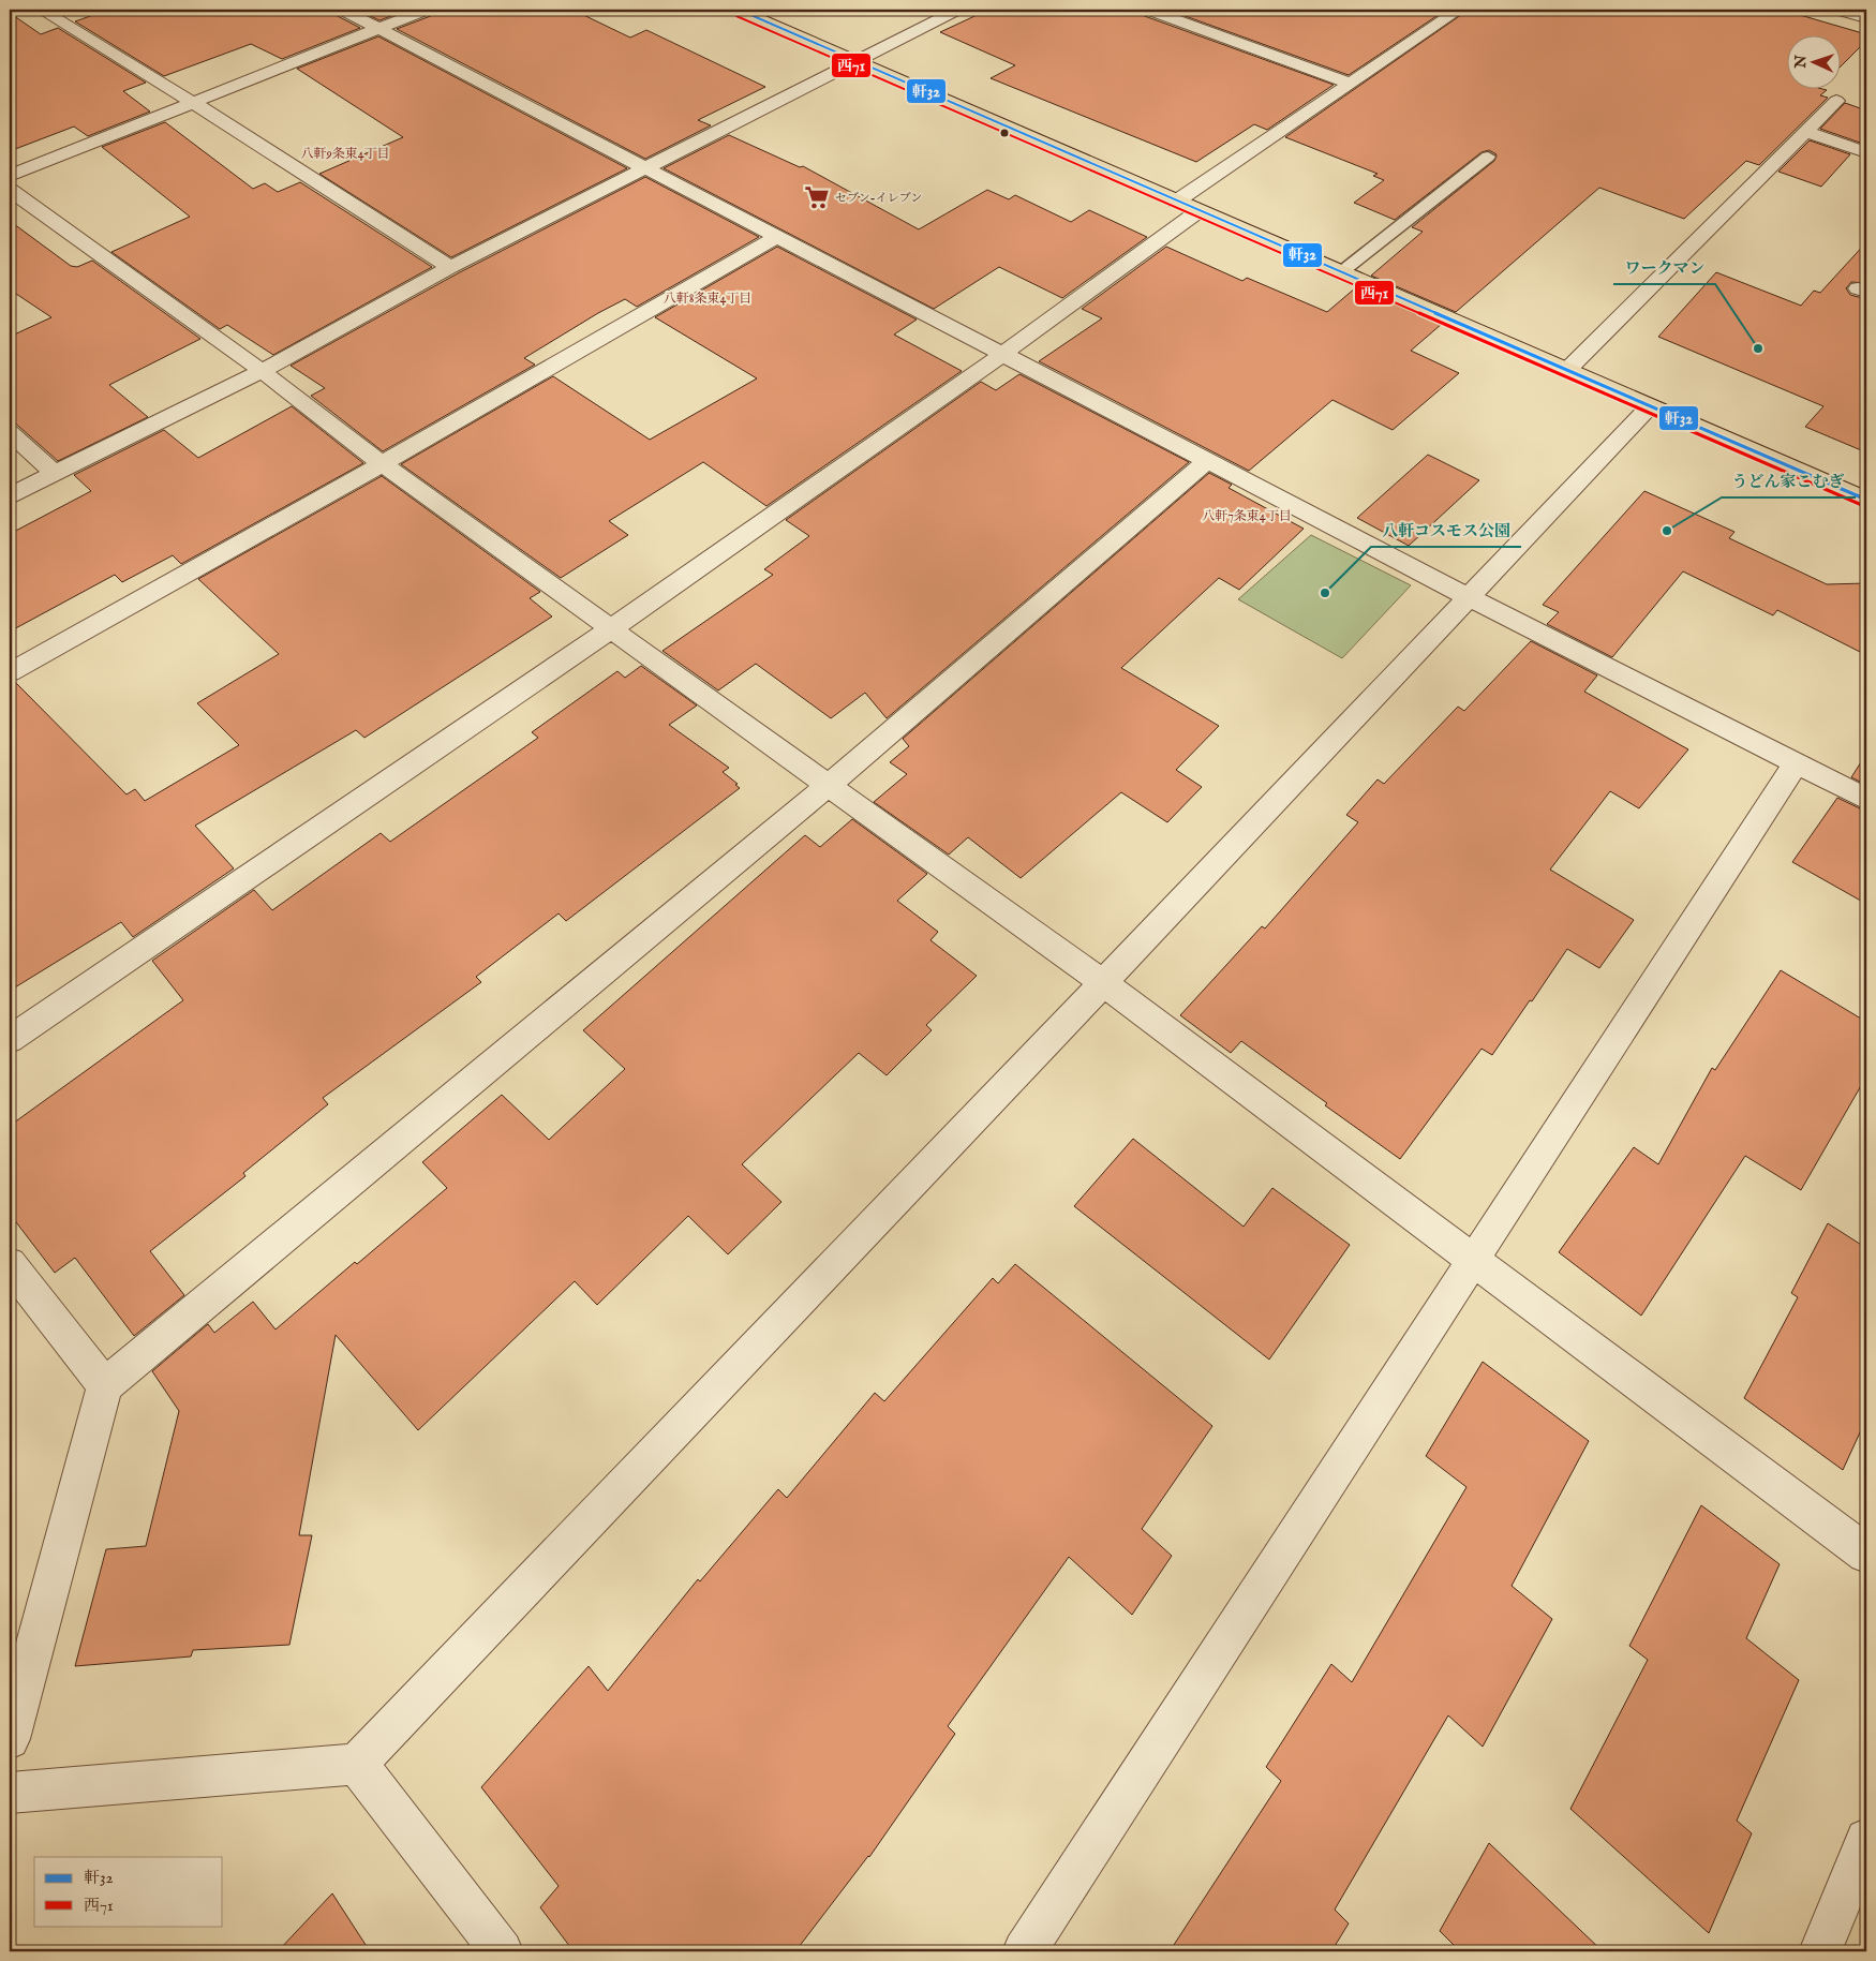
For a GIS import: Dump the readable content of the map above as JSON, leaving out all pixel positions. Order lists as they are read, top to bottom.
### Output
{
  "districts": ["八軒9条東4丁目", "八軒8条東4丁目", "八軒7条東4丁目"],
  "places": {
    "supermarket": ["セブン-イレブン"],
    "other": ["ワークマン", "うどん家こむぎ", "八軒コスモス公園"]
  },
  "lines": ["transit line 軒32", "transit line 西71"],
  "legend": ["軒32", "西71"],
  "north": "left"
}
